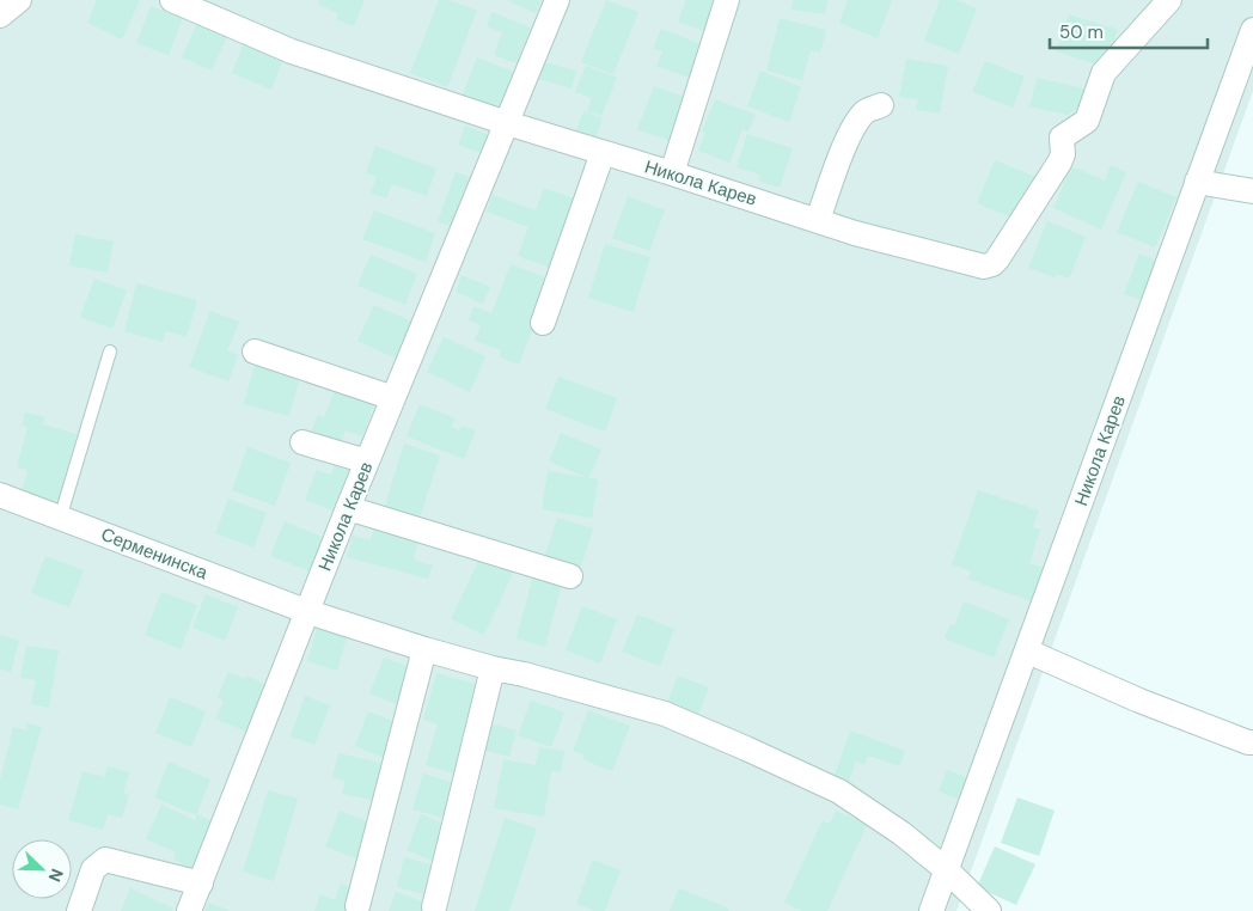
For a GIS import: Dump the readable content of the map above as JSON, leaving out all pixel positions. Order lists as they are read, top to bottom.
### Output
{
  "streets": {
    "street": ["Никола Карев", "Серменинска"]
  },
  "crossings": [
    ["Никола Карев", "Серменинска"]
  ],
  "scale_bar": "50 m",
  "north": "bottom right"
}
